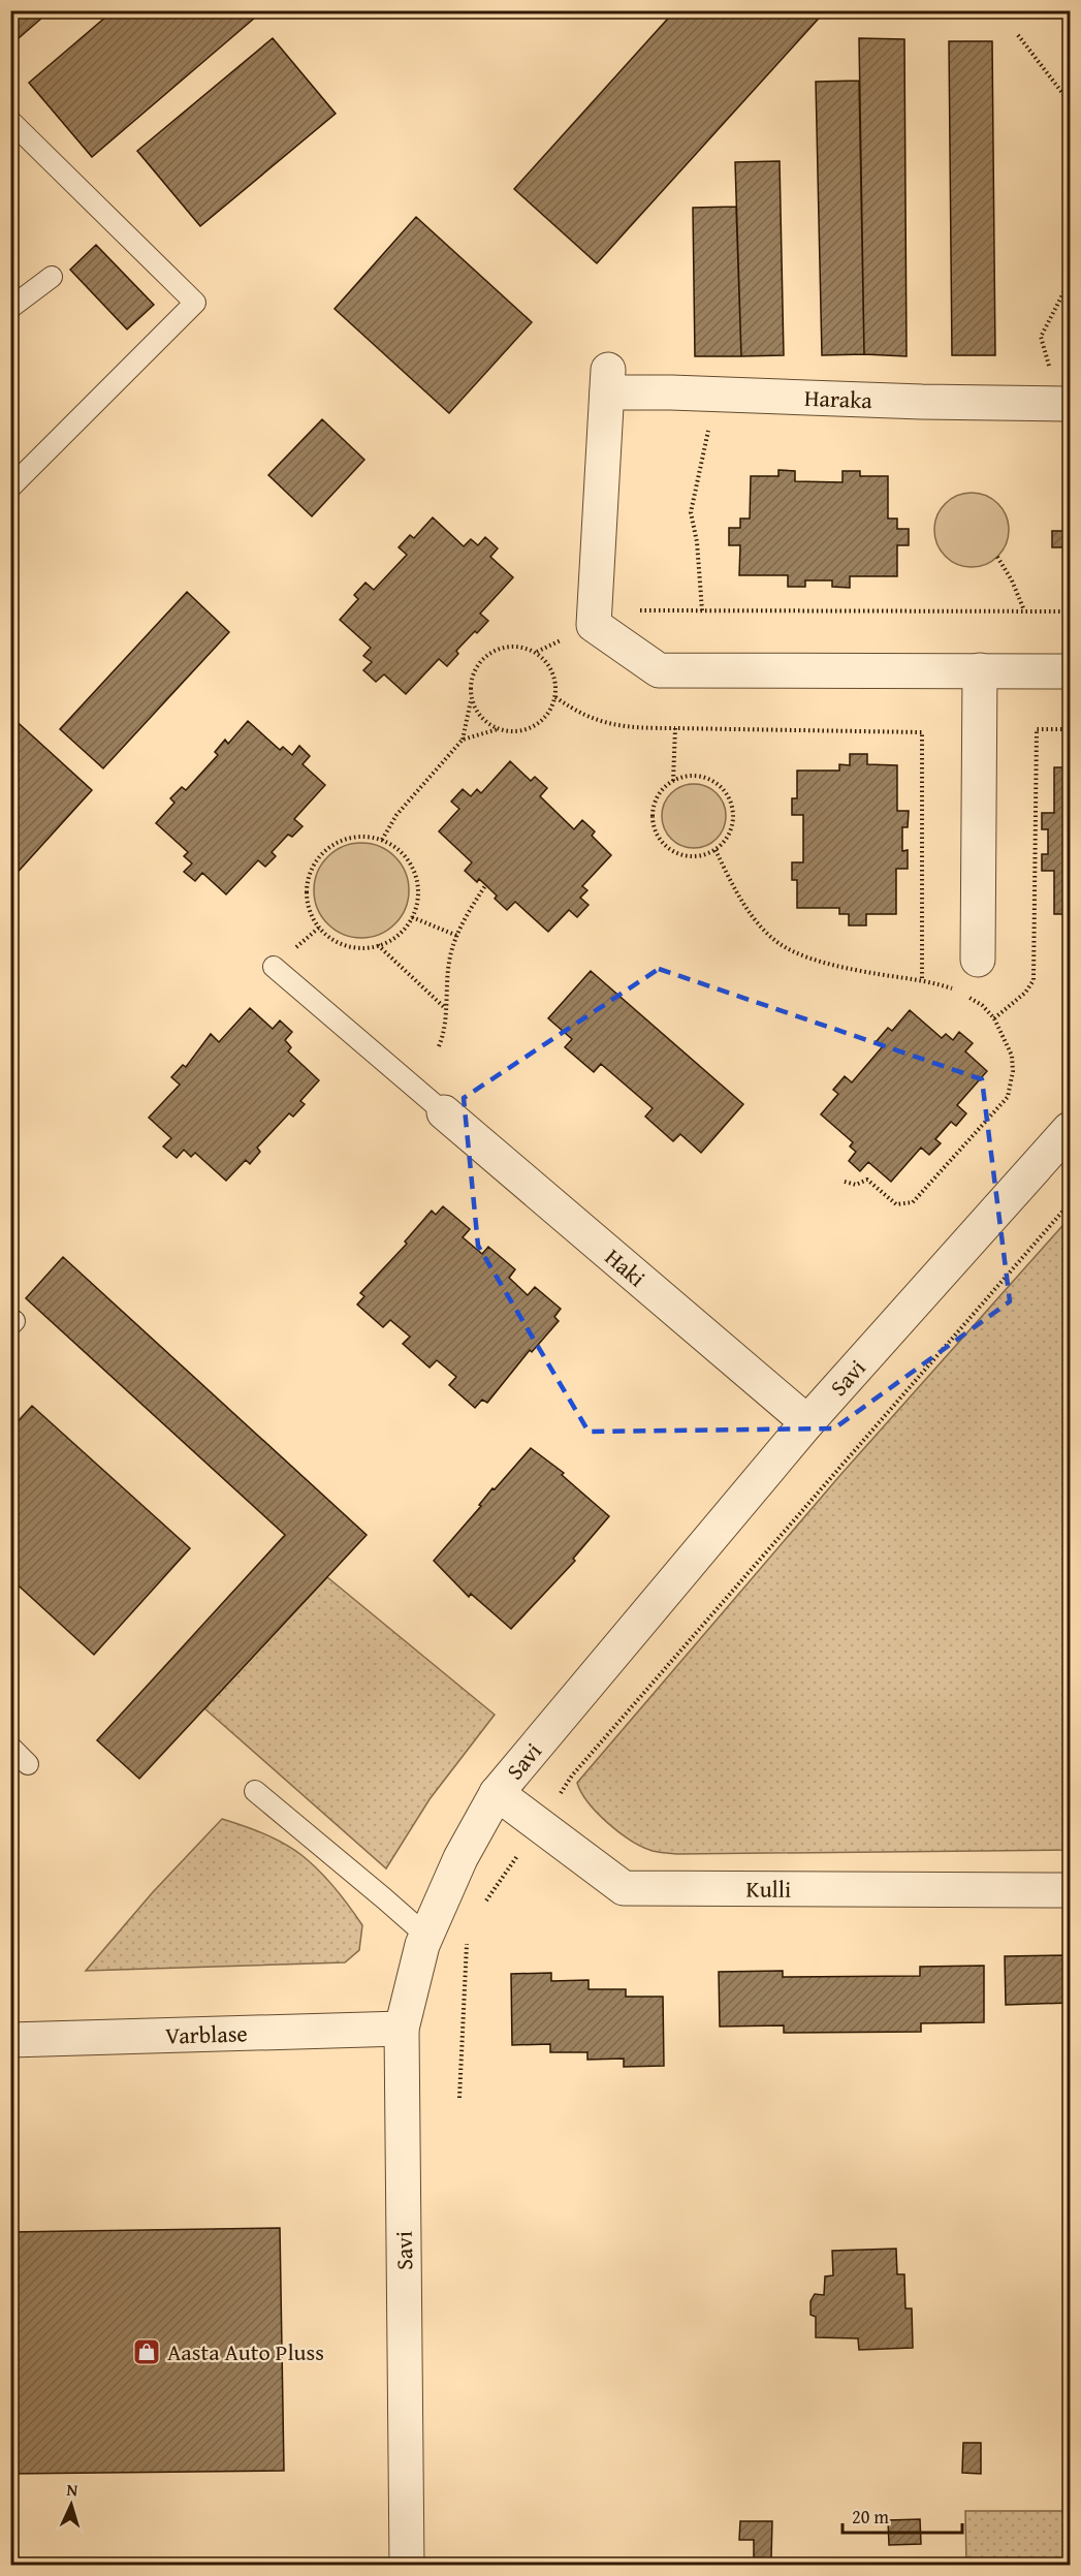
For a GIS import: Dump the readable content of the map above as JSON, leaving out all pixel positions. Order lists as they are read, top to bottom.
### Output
{
  "streets": {
    "street": [
      "Haraka",
      "Haki",
      "Savi",
      "Kulli",
      "Varblase"
    ]
  },
  "crossings": [
    ["Haki", "Savi"],
    ["Savi", "Kulli"],
    ["Savi", "Varblase"]
  ],
  "places": {
    "shop": ["Aasta Auto Pluss"]
  },
  "scale_bar": "20 m",
  "north": "top"
}
